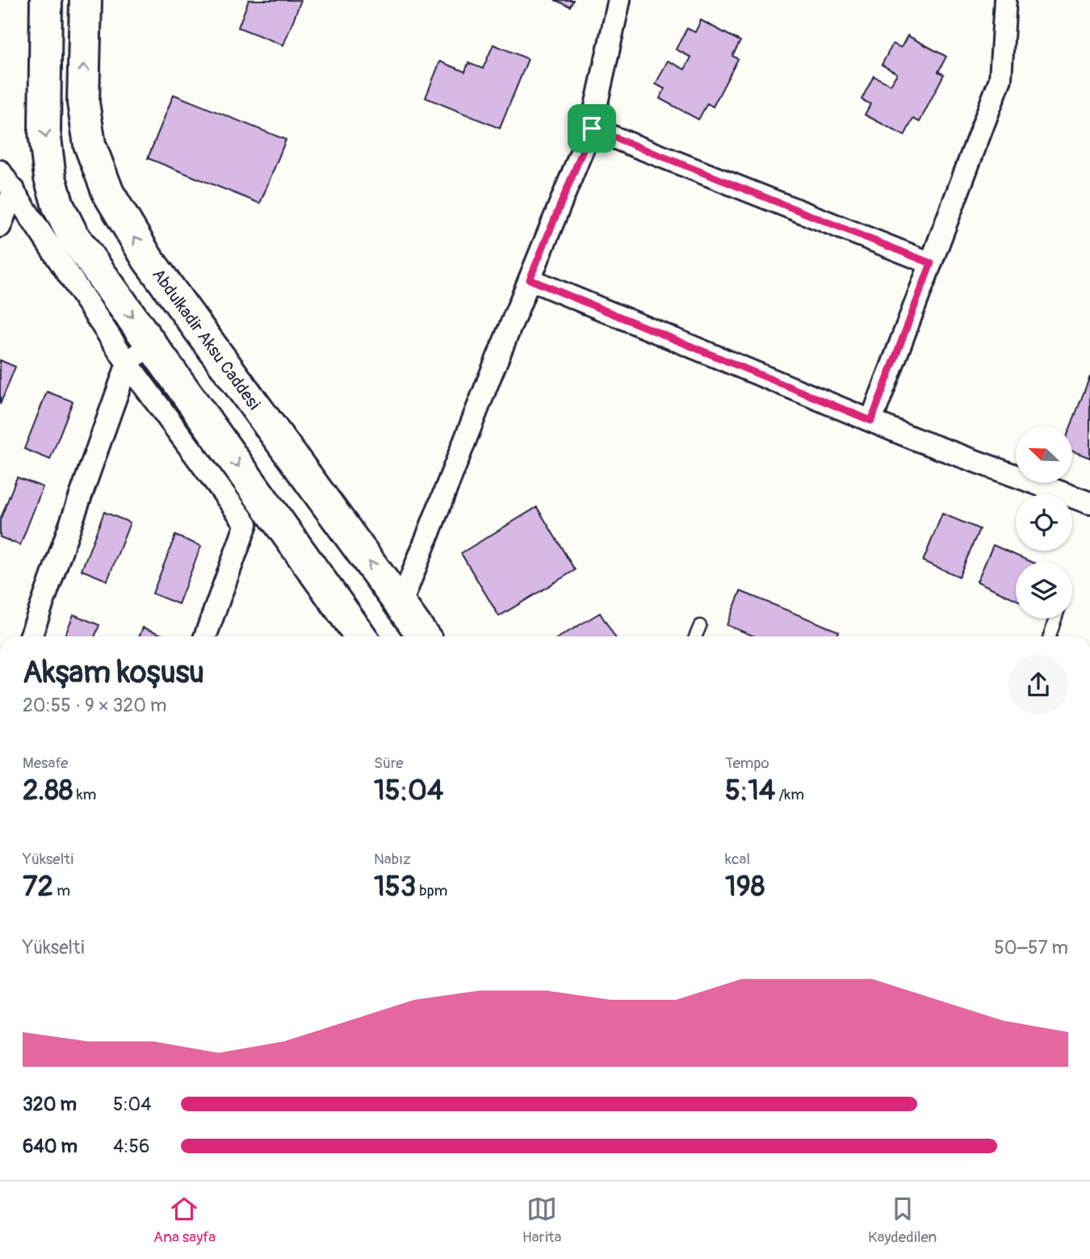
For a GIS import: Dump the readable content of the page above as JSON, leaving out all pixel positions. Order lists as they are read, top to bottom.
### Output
{
  "streets": {
    "main road": ["Abdulkadir Aksu Caddesi"]
  },
  "north": "top left",
  "page": {
    "heading": ["Akşam koşusu", "20:55 · 9 × 320 m"],
    "stats": [
      ["Mesafe", "2.88 km"],
      ["Süre", "15:04"],
      ["Tempo", "5:14 /km"],
      ["Yükselti", "72 m"],
      ["Nabız", "153 bpm"],
      ["kcal", "198"]
    ],
    "chart": ["Yükselti", "50–57 m"],
    "list": [
      {
        "name": "320 m",
        "note": "5:04"
      },
      {
        "name": "640 m",
        "note": "4:56"
      }
    ],
    "tabs": ["Ana sayfa", "Harita", "Kaydedilen"]
  }
}
